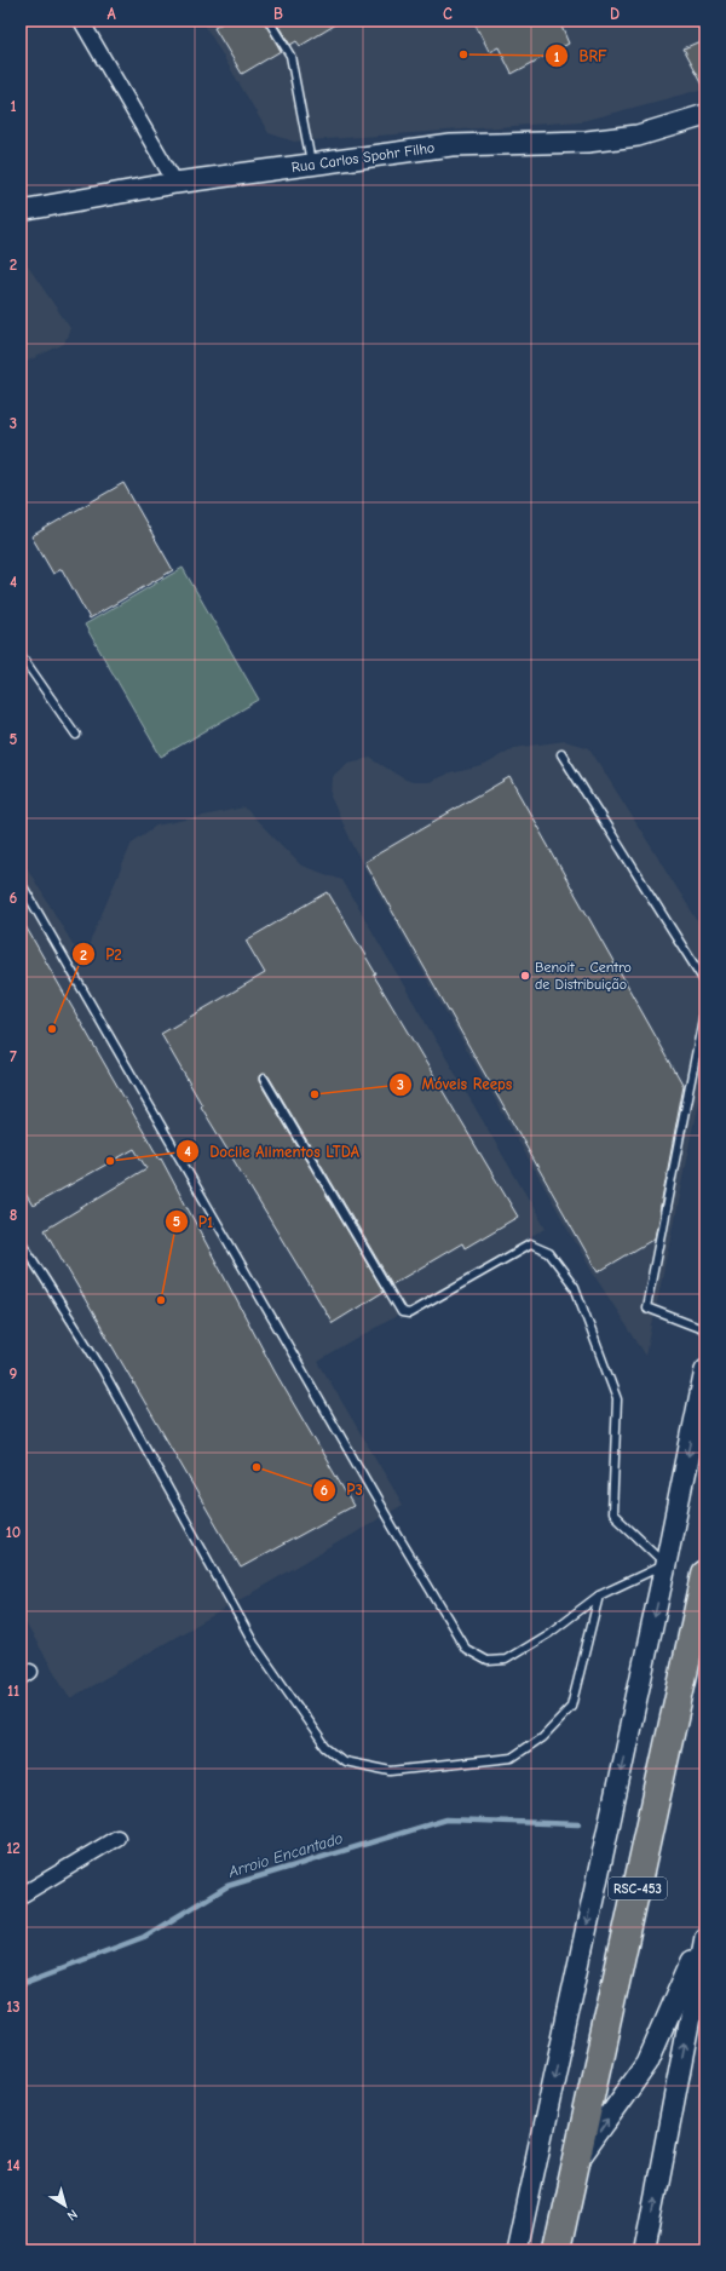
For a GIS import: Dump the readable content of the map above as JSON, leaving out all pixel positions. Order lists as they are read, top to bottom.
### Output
{
  "streets": {
    "highway": ["RSC-453"],
    "main road": ["Rua Carlos Spohr Filho"]
  },
  "water": ["Arroio Encantado"],
  "places": [
    "BRF",
    "Benoit - Centro de Distribuição",
    "P2",
    "Móveis Reeps",
    "Docile Alimentos LTDA",
    "P1",
    "P3"
  ],
  "north": "bottom right",
  "grid": {
    "columns": [
      "A",
      "B",
      "C",
      "D"
    ],
    "rows": [
      "1",
      "2",
      "3",
      "4",
      "5",
      "6",
      "7",
      "8",
      "9",
      "10",
      "11",
      "12",
      "13",
      "14"
    ]
  }
}
